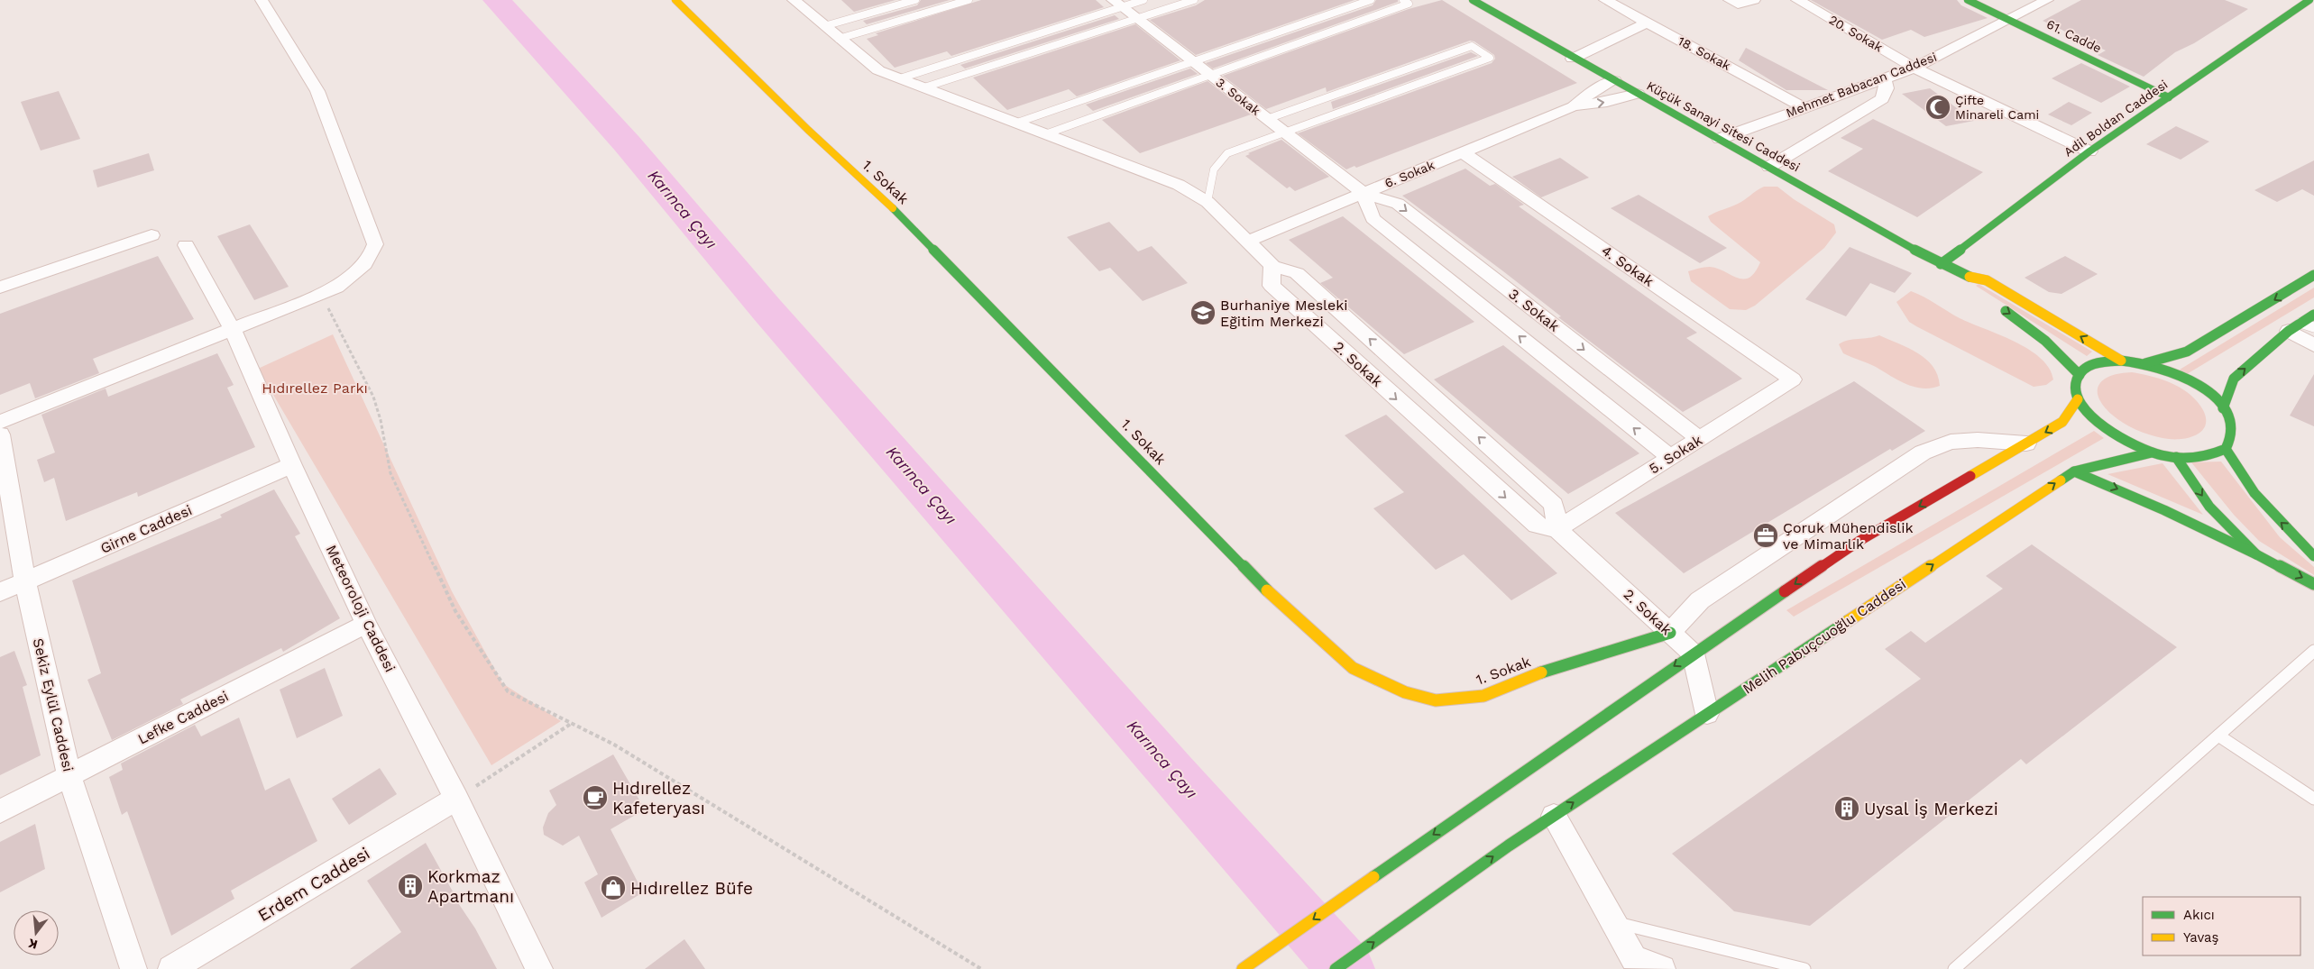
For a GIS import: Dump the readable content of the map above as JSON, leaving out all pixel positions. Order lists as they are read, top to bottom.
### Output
{
  "streets": {
    "street": [
      "20. Sokak",
      "61. Cadde",
      "18. Sokak",
      "Mehmet Babacan Caddesi",
      "3. Sokak",
      "Adil Boldan Caddesi",
      "Küçük Sanayi Sitesi Caddesi",
      "6. Sokak",
      "1. Sokak",
      "4. Sokak",
      "2. Sokak",
      "5. Sokak",
      "Girne Caddesi",
      "Meteoroloji Caddesi",
      "Melih Pabuçcuoğlu Caddesi",
      "Sekiz Eylül Caddesi",
      "Lefke Caddesi",
      "Erdem Caddesi"
    ]
  },
  "crossings": [
    ["20. Sokak", "Mehmet Babacan Caddesi"],
    ["20. Sokak", "Adil Boldan Caddesi"],
    ["61. Cadde", "Mehmet Babacan Caddesi"],
    ["61. Cadde", "Adil Boldan Caddesi"],
    ["18. Sokak", "Mehmet Babacan Caddesi"],
    ["Mehmet Babacan Caddesi", "Küçük Sanayi Sitesi Caddesi"],
    ["3. Sokak", "6. Sokak"],
    ["3. Sokak", "5. Sokak"],
    ["Adil Boldan Caddesi", "Küçük Sanayi Sitesi Caddesi"],
    ["6. Sokak", "4. Sokak"],
    ["1. Sokak", "2. Sokak"],
    ["4. Sokak", "5. Sokak"],
    ["2. Sokak", "5. Sokak"],
    ["Girne Caddesi", "Meteoroloji Caddesi"],
    ["Girne Caddesi", "Sekiz Eylül Caddesi"],
    ["Meteoroloji Caddesi", "Lefke Caddesi"],
    ["Meteoroloji Caddesi", "Erdem Caddesi"],
    ["Sekiz Eylül Caddesi", "Lefke Caddesi"]
  ],
  "water": ["Karınca Çayı"],
  "parks": ["Hıdırellez Parkı"],
  "places": {
    "mosque": ["Çifte Minareli Cami"],
    "school or university": ["Burhaniye Mesleki Eğitim Merkezi"],
    "office": ["Çoruk Mühendislik ve Mimarlık"],
    "cafe": ["Hıdırellez Kafeteryası"],
    "building": ["Uysal İş Merkezi", "Korkmaz Apartmanı"],
    "shop": ["Hıdırellez Büfe"]
  },
  "legend": ["Akıcı", "Yavaş"],
  "north": "bottom"
}
